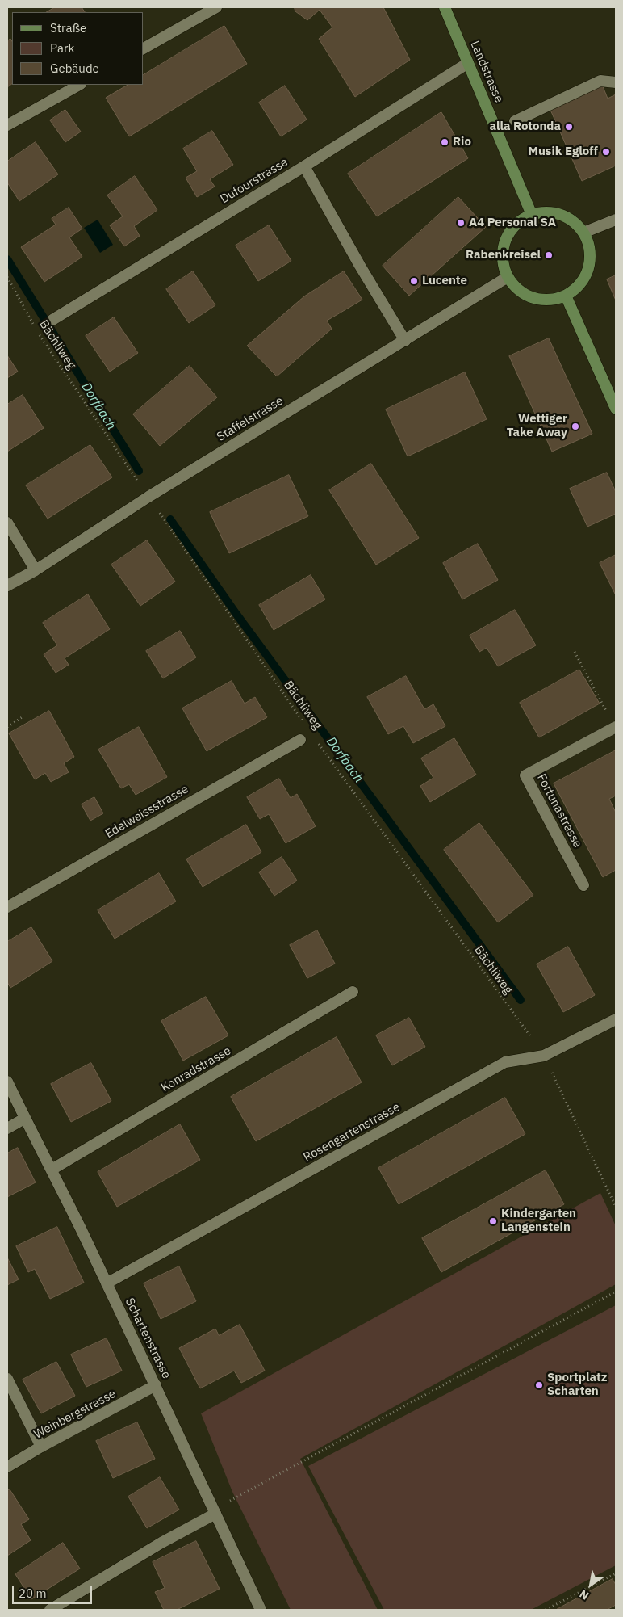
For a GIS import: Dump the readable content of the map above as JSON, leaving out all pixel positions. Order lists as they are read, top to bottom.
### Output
{
  "streets": {
    "main road": ["Landstrasse"],
    "street": [
      "Dufourstrasse",
      "Staffelstrasse",
      "Fortunastrasse",
      "Edelweissstrasse",
      "Konradstrasse",
      "Rosengartenstrasse",
      "Schartenstrasse",
      "Weinbergstrasse"
    ],
    "path": ["Bächliweg"]
  },
  "crossings": [
    ["Landstrasse", "Dufourstrasse"],
    ["Landstrasse", "Staffelstrasse"],
    ["Bächliweg", "Staffelstrasse"],
    ["Bächliweg", "Rosengartenstrasse"],
    ["Konradstrasse", "Schartenstrasse"],
    ["Rosengartenstrasse", "Schartenstrasse"],
    ["Schartenstrasse", "Weinbergstrasse"]
  ],
  "water": ["Dorfbach"],
  "places": [
    "alla Rotonda",
    "Rio",
    "Musik Egloff",
    "A4 Personal SA",
    "Rabenkreisel",
    "Lucente",
    "Wettiger Take Away",
    "Kindergarten Langenstein",
    "Sportplatz Scharten"
  ],
  "legend": ["Straße", "Park", "Gebäude"],
  "scale_bar": "20 m",
  "north": "bottom left"
}
